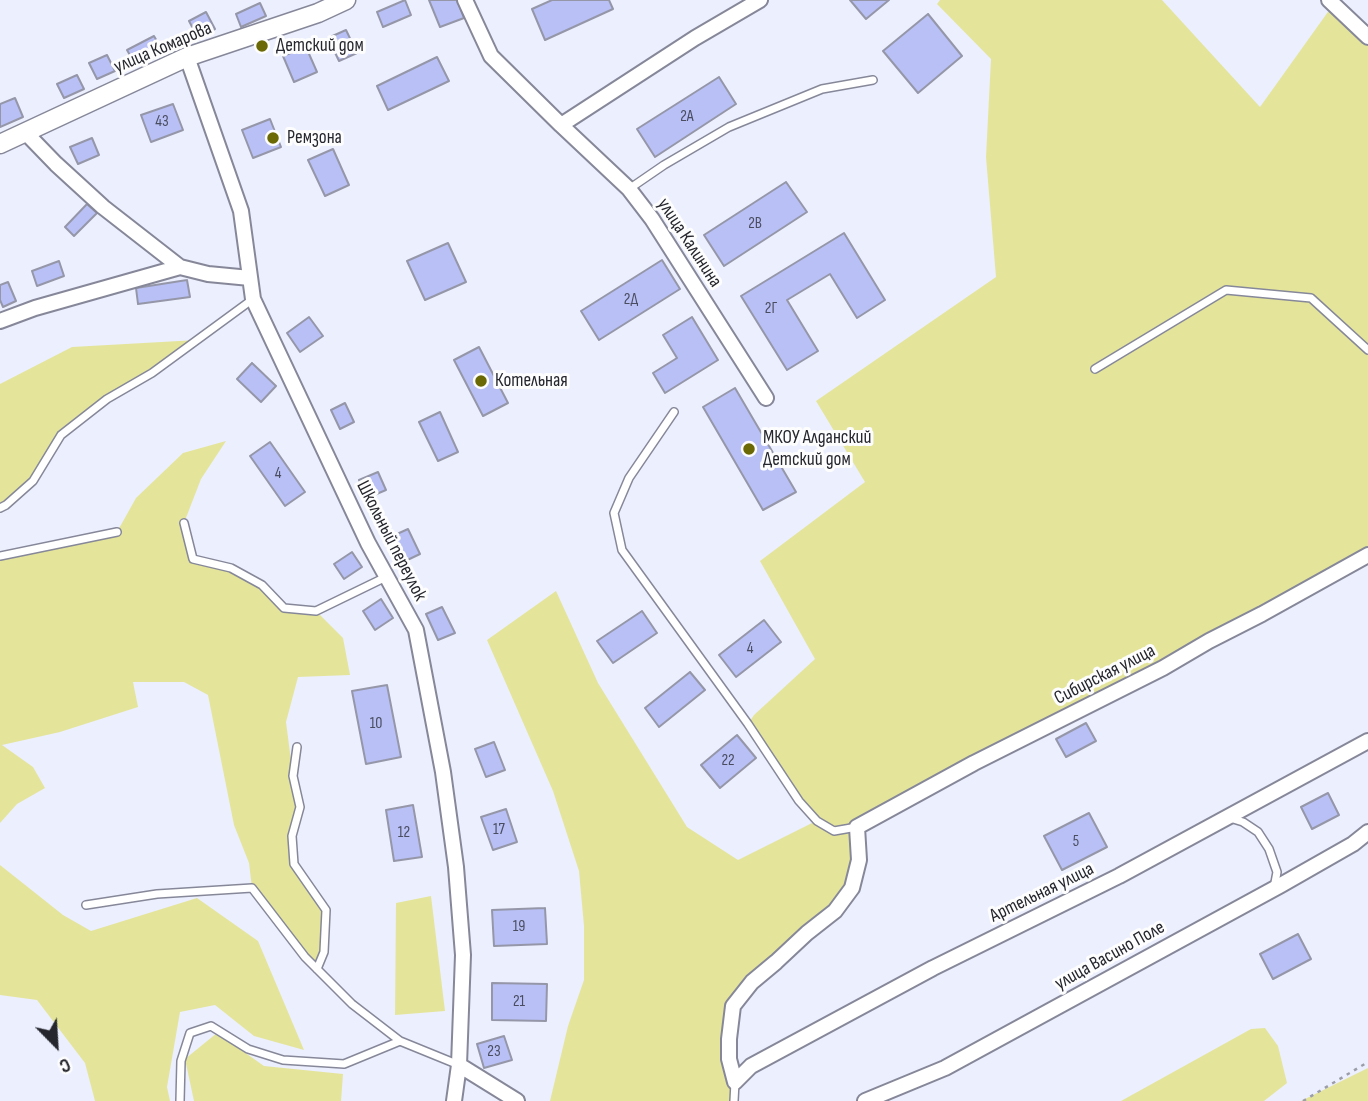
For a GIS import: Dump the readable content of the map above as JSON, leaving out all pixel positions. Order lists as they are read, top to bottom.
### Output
{
  "streets": {
    "street": [
      "улица Комарова",
      "улица Калинина",
      "Школьный переулок",
      "Сибирская улица",
      "Артельная улица",
      "улица Васино Поле"
    ]
  },
  "crossings": [
    ["улица Комарова", "Школьный переулок"]
  ],
  "places": [
    "Детский дом",
    "Ремзона",
    "Котельная",
    "МКОУ Алданский Детский дом"
  ],
  "house_numbers": [
    "2А",
    "43",
    "2В",
    "2Д",
    "2Г",
    "4",
    "4",
    "10",
    "22",
    "17",
    "12",
    "5",
    "19",
    "21",
    "23"
  ],
  "north": "bottom right"
}
